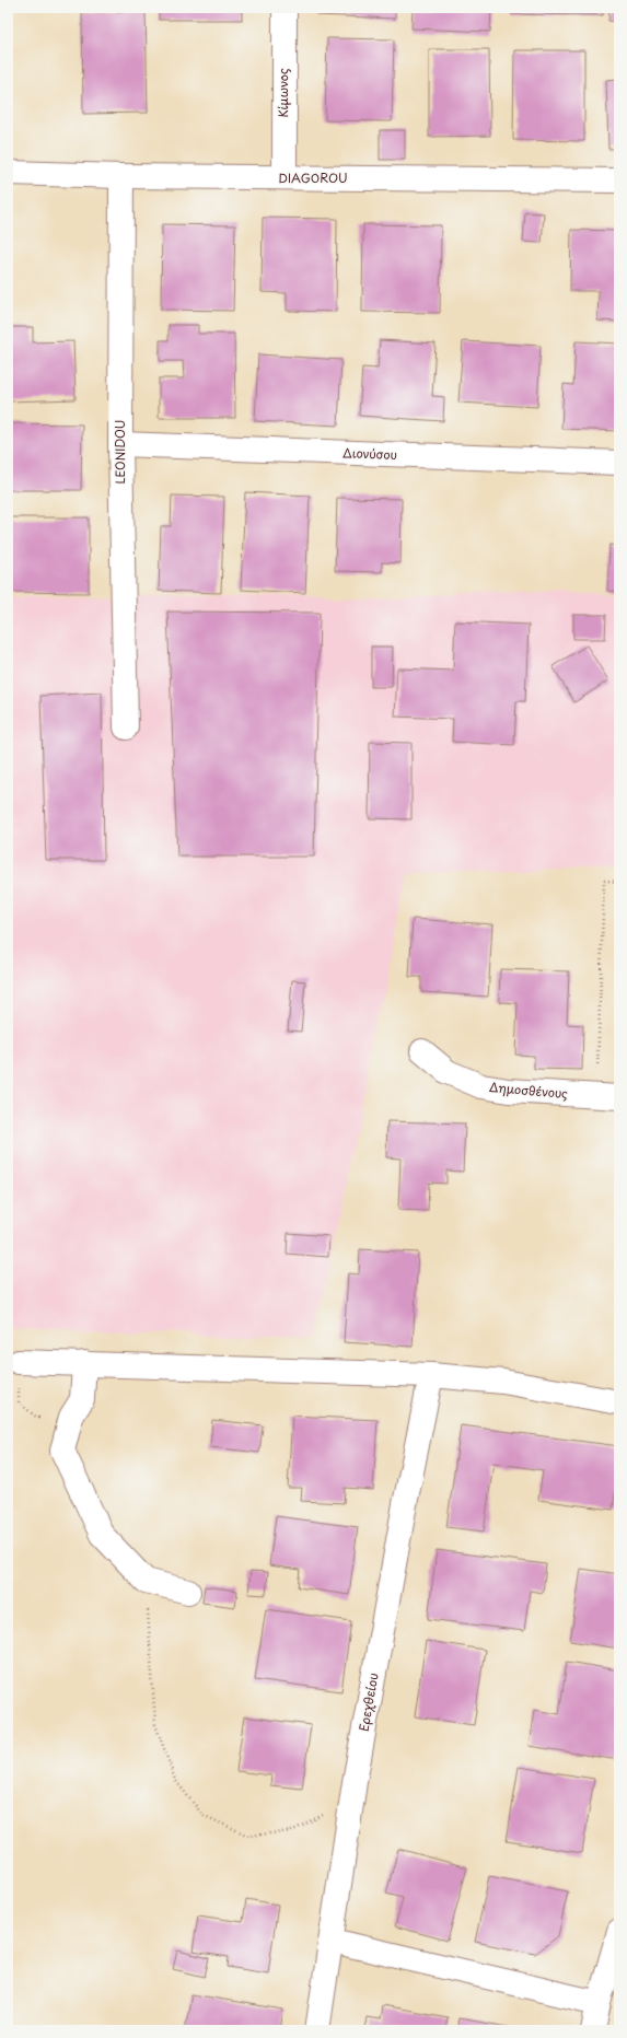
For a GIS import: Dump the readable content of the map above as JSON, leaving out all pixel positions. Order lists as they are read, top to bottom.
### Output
{
  "streets": {
    "street": [
      "Κίμωνος",
      "DIAGOROU",
      "LEONIDOU",
      "Διονύσου",
      "Δημοσθένους",
      "Ερεχθείου"
    ]
  },
  "crossings": [
    ["Κίμωνος", "DIAGOROU"],
    ["DIAGOROU", "LEONIDOU"],
    ["LEONIDOU", "Διονύσου"]
  ]
}
